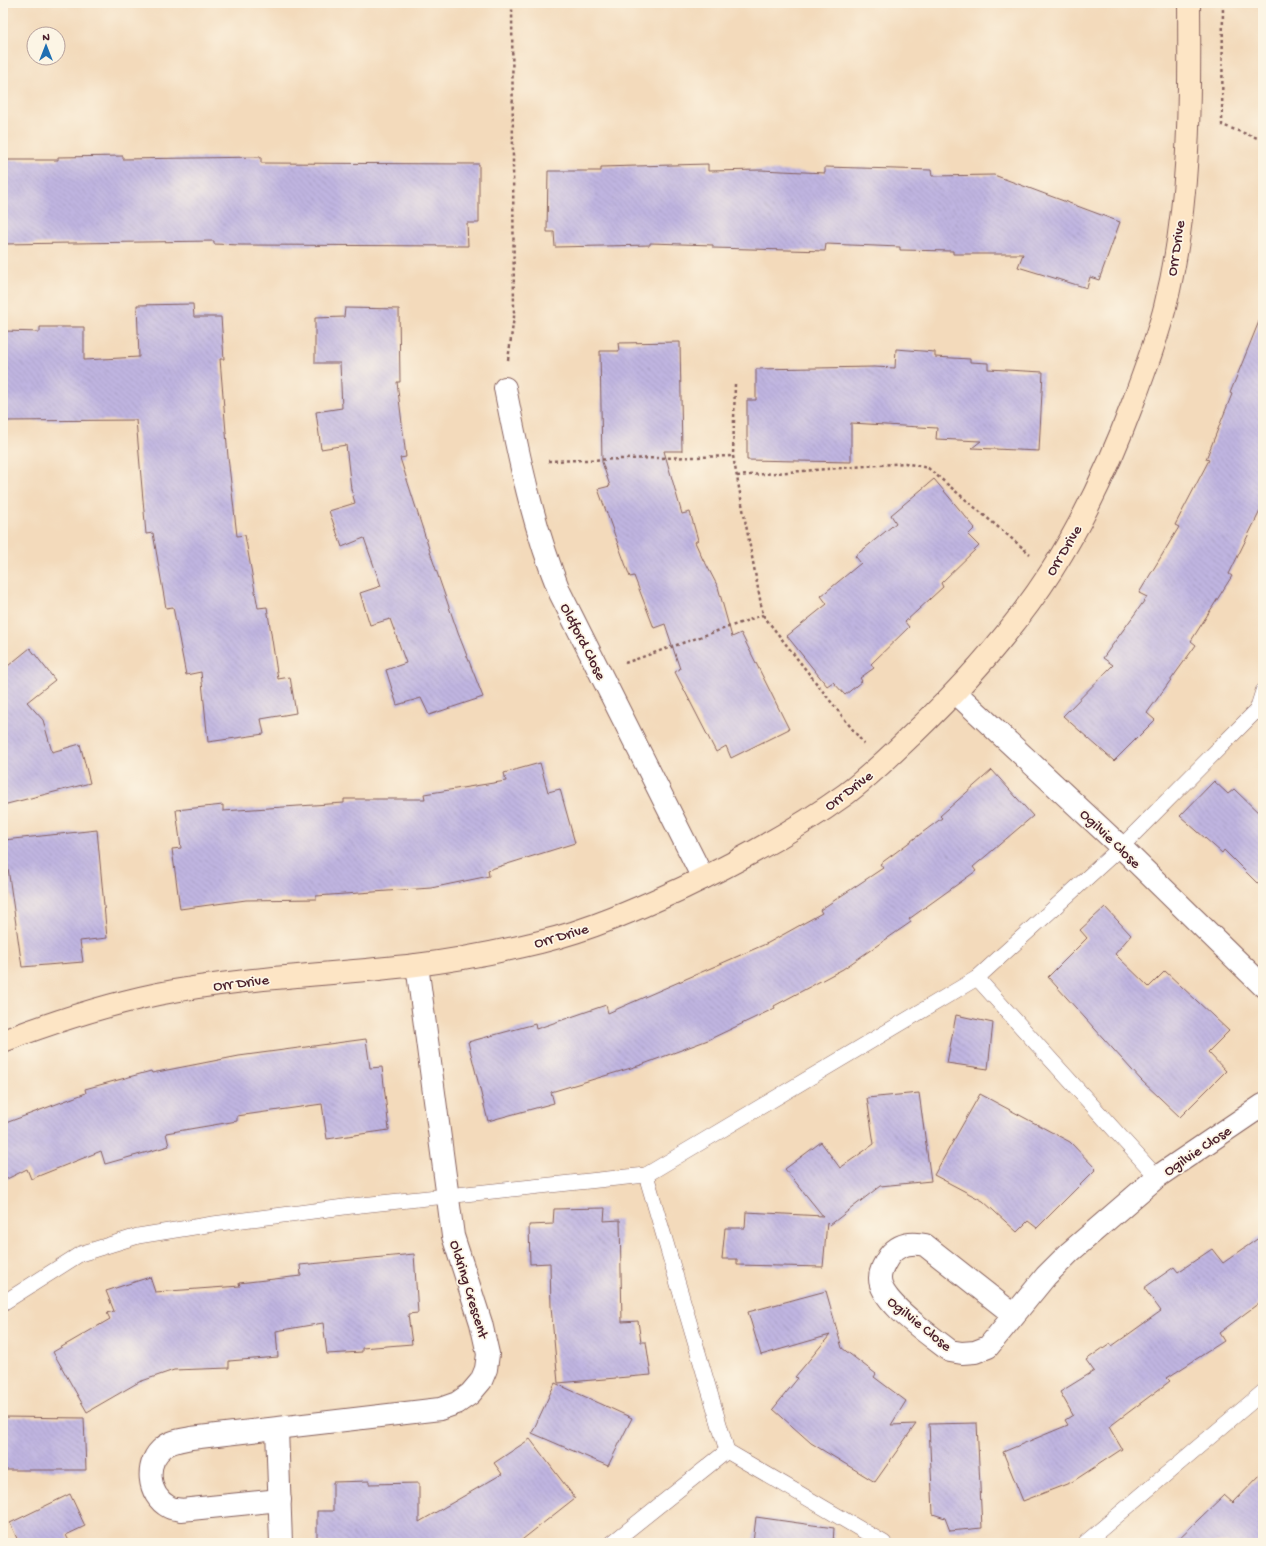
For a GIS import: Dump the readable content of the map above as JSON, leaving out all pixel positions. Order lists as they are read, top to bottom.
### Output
{
  "streets": {
    "street": [
      "Orr Drive",
      "Oldford Close",
      "Ogilvie Close",
      "Oldring Crescent"
    ]
  },
  "crossings": [
    ["Orr Drive", "Oldford Close"],
    ["Orr Drive", "Ogilvie Close"],
    ["Orr Drive", "Oldring Crescent"]
  ],
  "north": "top"
}
